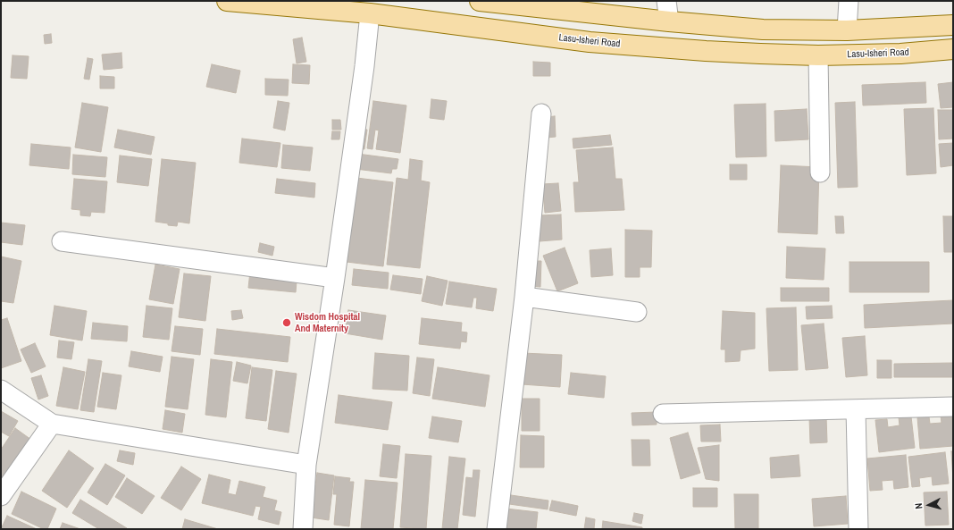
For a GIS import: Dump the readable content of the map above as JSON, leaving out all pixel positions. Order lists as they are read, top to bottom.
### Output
{
  "streets": {
    "main road": ["Lasu-Isheri Road"]
  },
  "places": ["Wisdom Hospital And Maternity"],
  "north": "left"
}
